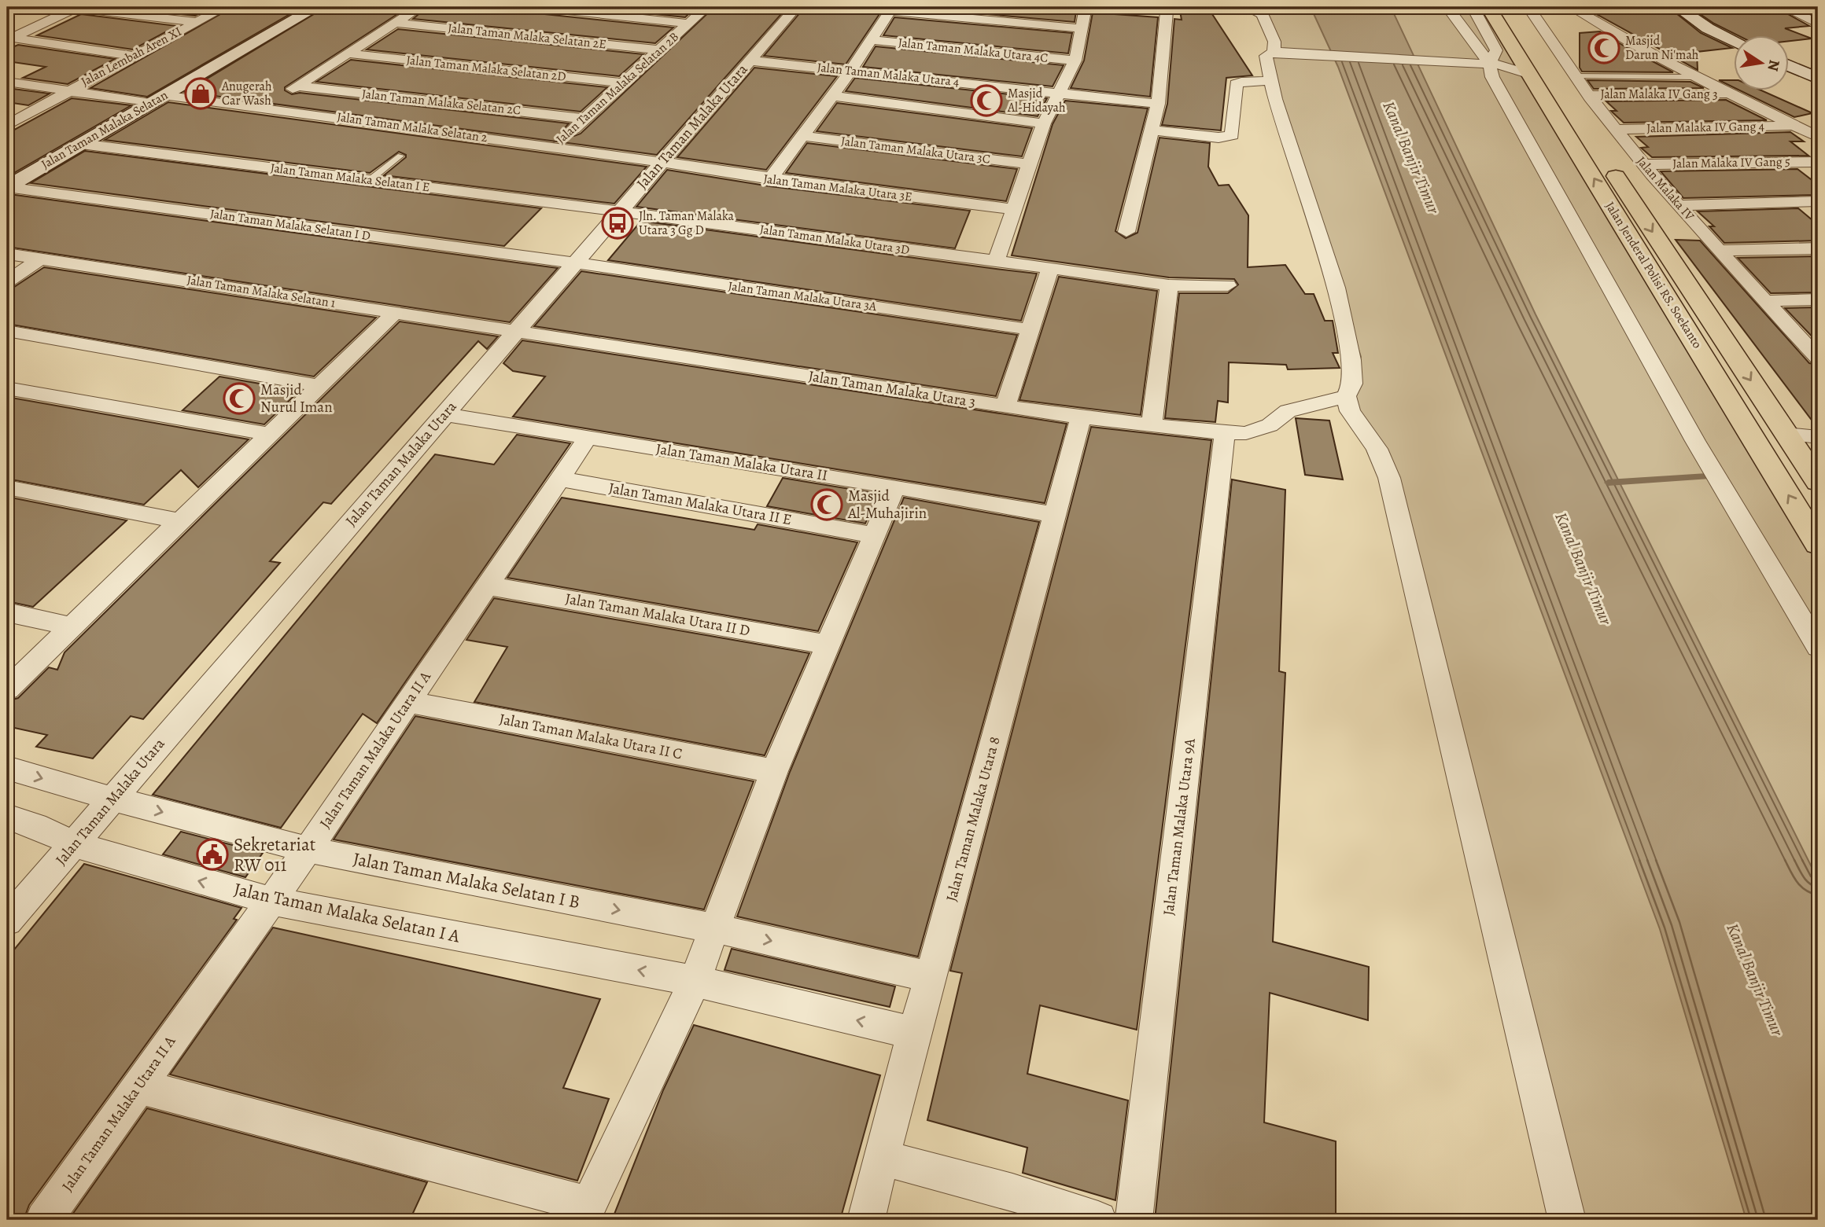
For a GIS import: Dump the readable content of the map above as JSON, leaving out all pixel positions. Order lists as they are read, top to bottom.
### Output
{
  "streets": {
    "main road": ["Jalan Jenderal Polisi RS. Soekanto"],
    "street": [
      "Jalan Taman Malaka Selatan 2E",
      "Jalan Taman Malaka Utara 4C",
      "Jalan Lembah Aren XI",
      "Jalan Taman Malaka Selatan 2D",
      "Jalan Taman Malaka Utara 4",
      "Jalan Taman Malaka Selatan 2B",
      "Jalan Malaka IV Gang 3",
      "Jalan Taman Malaka Selatan 2C",
      "Jalan Taman Malaka Utara",
      "Jalan Taman Malaka Selatan 2",
      "Jalan Malaka IV Gang 4",
      "Jalan Taman Malaka Selatan",
      "Jalan Taman Malaka Utara 3C",
      "Jalan Malaka IV Gang 5",
      "Jalan Taman Malaka Selatan I E",
      "Jalan Taman Malaka Utara 3E",
      "Jalan Malaka IV",
      "Jalan Taman Malaka Selatan I D",
      "Jalan Taman Malaka Utara 3D",
      "Jalan Taman Malaka Selatan 1",
      "Jalan Taman Malaka Utara 3A",
      "Jalan Taman Malaka Utara 3",
      "Jalan Taman Malaka Utara II",
      "Jalan Taman Malaka Utara II E",
      "Jalan Taman Malaka Utara II D",
      "Jalan Taman Malaka Utara II C",
      "Jalan Taman Malaka Utara II A",
      "Jalan Taman Malaka Utara 8",
      "Jalan Taman Malaka Utara 9A",
      "Jalan Taman Malaka Selatan I B",
      "Jalan Taman Malaka Selatan I A"
    ]
  },
  "crossings": [
    ["Jalan Taman Malaka Selatan 2E", "Jalan Taman Malaka Selatan 2B"],
    ["Jalan Lembah Aren XI", "Jalan Taman Malaka Selatan 2"],
    ["Jalan Taman Malaka Selatan 2D", "Jalan Taman Malaka Selatan 2B"],
    ["Jalan Taman Malaka Utara 4", "Jalan Taman Malaka Utara"],
    ["Jalan Taman Malaka Selatan 2B", "Jalan Taman Malaka Selatan 2C"],
    ["Jalan Taman Malaka Selatan 2B", "Jalan Taman Malaka Selatan 2"],
    ["Jalan Malaka IV Gang 3", "Jalan Malaka IV"],
    ["Jalan Taman Malaka Utara", "Jalan Taman Malaka Selatan 2"],
    ["Jalan Taman Malaka Utara", "Jalan Taman Malaka Selatan I E"],
    ["Jalan Taman Malaka Utara", "Jalan Taman Malaka Utara 3E"],
    ["Jalan Taman Malaka Utara", "Jalan Taman Malaka Selatan I D"],
    ["Jalan Taman Malaka Utara", "Jalan Taman Malaka Utara 3D"],
    ["Jalan Taman Malaka Utara", "Jalan Taman Malaka Selatan 1"],
    ["Jalan Taman Malaka Utara", "Jalan Taman Malaka Utara 3A"],
    ["Jalan Taman Malaka Utara", "Jalan Taman Malaka Utara 3"],
    ["Jalan Taman Malaka Utara", "Jalan Taman Malaka Utara II"],
    ["Jalan Taman Malaka Utara", "Jalan Taman Malaka Selatan I B"],
    ["Jalan Taman Malaka Utara", "Jalan Taman Malaka Selatan I A"],
    ["Jalan Taman Malaka Selatan 2", "Jalan Taman Malaka Selatan"],
    ["Jalan Taman Malaka Selatan 2", "Jalan Taman Malaka Utara 3E"],
    ["Jalan Malaka IV Gang 4", "Jalan Malaka IV"],
    ["Jalan Taman Malaka Selatan", "Jalan Taman Malaka Selatan I E"],
    ["Jalan Taman Malaka Selatan", "Jalan Taman Malaka Selatan I D"],
    ["Jalan Malaka IV Gang 5", "Jalan Malaka IV"],
    ["Jalan Taman Malaka Selatan I E", "Jalan Taman Malaka Utara 3D"],
    ["Jalan Taman Malaka Selatan I D", "Jalan Taman Malaka Utara 3A"],
    ["Jalan Taman Malaka Selatan 1", "Jalan Taman Malaka Utara 3"],
    ["Jalan Taman Malaka Utara 3", "Jalan Taman Malaka Utara 8"],
    ["Jalan Taman Malaka Utara 3", "Jalan Taman Malaka Utara 9A"],
    ["Jalan Taman Malaka Utara II", "Jalan Taman Malaka Utara II A"],
    ["Jalan Taman Malaka Utara II", "Jalan Taman Malaka Utara 8"],
    ["Jalan Taman Malaka Utara II E", "Jalan Taman Malaka Utara II A"],
    ["Jalan Taman Malaka Utara II D", "Jalan Taman Malaka Utara II A"],
    ["Jalan Taman Malaka Utara II C", "Jalan Taman Malaka Utara II A"],
    ["Jalan Taman Malaka Utara II A", "Jalan Taman Malaka Selatan I B"],
    ["Jalan Taman Malaka Utara II A", "Jalan Taman Malaka Selatan I A"],
    ["Jalan Taman Malaka Utara 8", "Jalan Taman Malaka Selatan I B"],
    ["Jalan Taman Malaka Utara 8", "Jalan Taman Malaka Selatan I A"]
  ],
  "one_way": ["Jalan Taman Malaka Selatan I B", "Jalan Taman Malaka Selatan I A"],
  "water": ["Kanal Banjir Timur"],
  "places": {
    "mosque": [
      "Masjid Darun Ni'mah",
      "Masjid Al-Hidayah",
      "Masjid Nurul Iman",
      "Masjid Al-Muhajirin"
    ],
    "shop": ["Anugerah Car Wash"],
    "bus stop": ["Jln. Taman Malaka Utara 3 Gg D"],
    "public building": ["Sekretariat RW 011"]
  },
  "north": "right"
}
